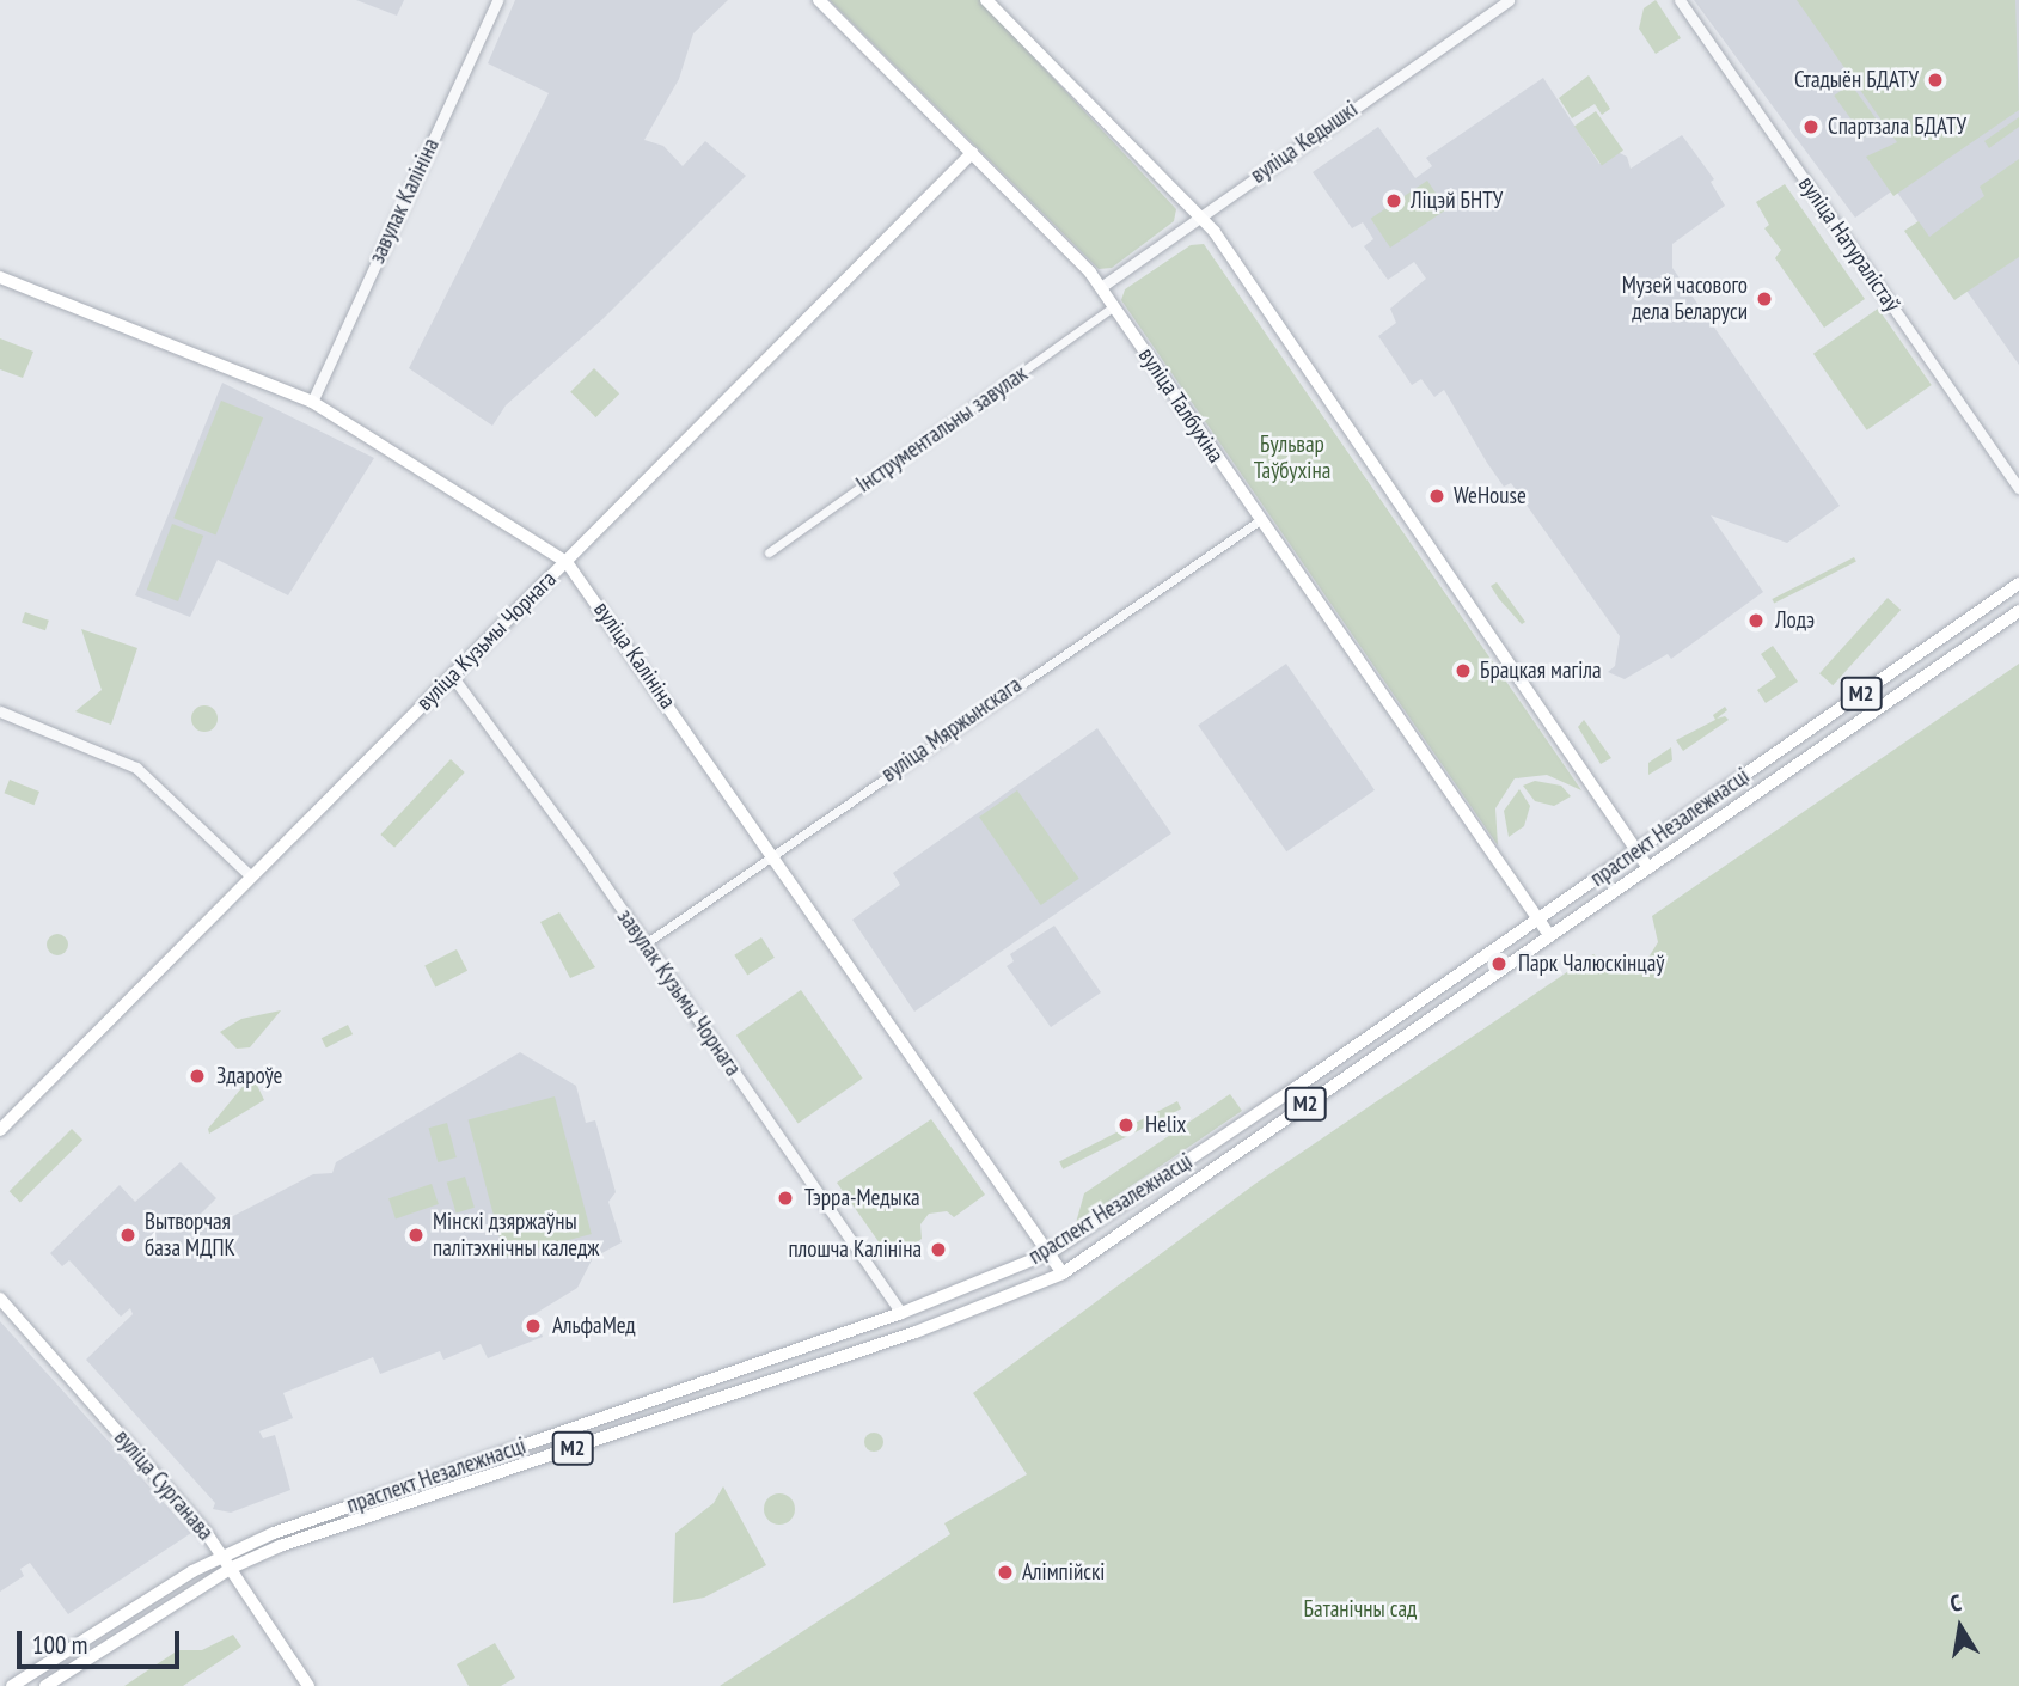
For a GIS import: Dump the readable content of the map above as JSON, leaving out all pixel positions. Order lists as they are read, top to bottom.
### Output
{
  "streets": {
    "main road": [
      "вуліца Талбухіна",
      "вуліца Кузьмы Чорнага",
      "вуліца Калініна",
      "М2",
      "праспект Незалежнасці",
      "вуліца Сурганава"
    ],
    "street": [
      "вуліца Кедышкі",
      "завулак Калініна",
      "вуліца Натуралістаў",
      "Інструментальны завулак",
      "вуліца Мяржынскага",
      "завулак Кузьмы Чорнага"
    ]
  },
  "crossings": [
    ["вуліца Кедышкі", "вуліца Талбухіна"],
    ["завулак Калініна", "вуліца Калініна"],
    ["вуліца Талбухіна", "Інструментальны завулак"],
    ["вуліца Талбухіна", "вуліца Кузьмы Чорнага"],
    ["вуліца Талбухіна", "вуліца Мяржынскага"],
    ["вуліца Талбухіна", "праспект Незалежнасці"],
    ["вуліца Кузьмы Чорнага", "вуліца Калініна"],
    ["вуліца Кузьмы Чорнага", "завулак Кузьмы Чорнага"],
    ["вуліца Калініна", "вуліца Мяржынскага"],
    ["вуліца Калініна", "праспект Незалежнасці"],
    ["вуліца Мяржынскага", "завулак Кузьмы Чорнага"],
    ["праспект Незалежнасці", "завулак Кузьмы Чорнага"],
    ["праспект Незалежнасці", "вуліца Сурганава"]
  ],
  "parks": ["Бульвар Таўбухіна", "Батанічны сад"],
  "places": [
    "Стадыён БДАТУ",
    "Спартзала БДАТУ",
    "Ліцэй БНТУ",
    "Музей часового дела Беларуси",
    "WeHouse",
    "Лодэ",
    "Брацкая магіла",
    "Парк Чалюскінцаў",
    "Здароўе",
    "Helix",
    "Тэрра-Медыка",
    "Вытворчая база МДПК",
    "Мінскі дзяржаўны палітэхнічны каледж",
    "плошча Калініна",
    "АльфаМед",
    "Алімпійскі"
  ],
  "scale_bar": "100 m",
  "north": "top"
}
